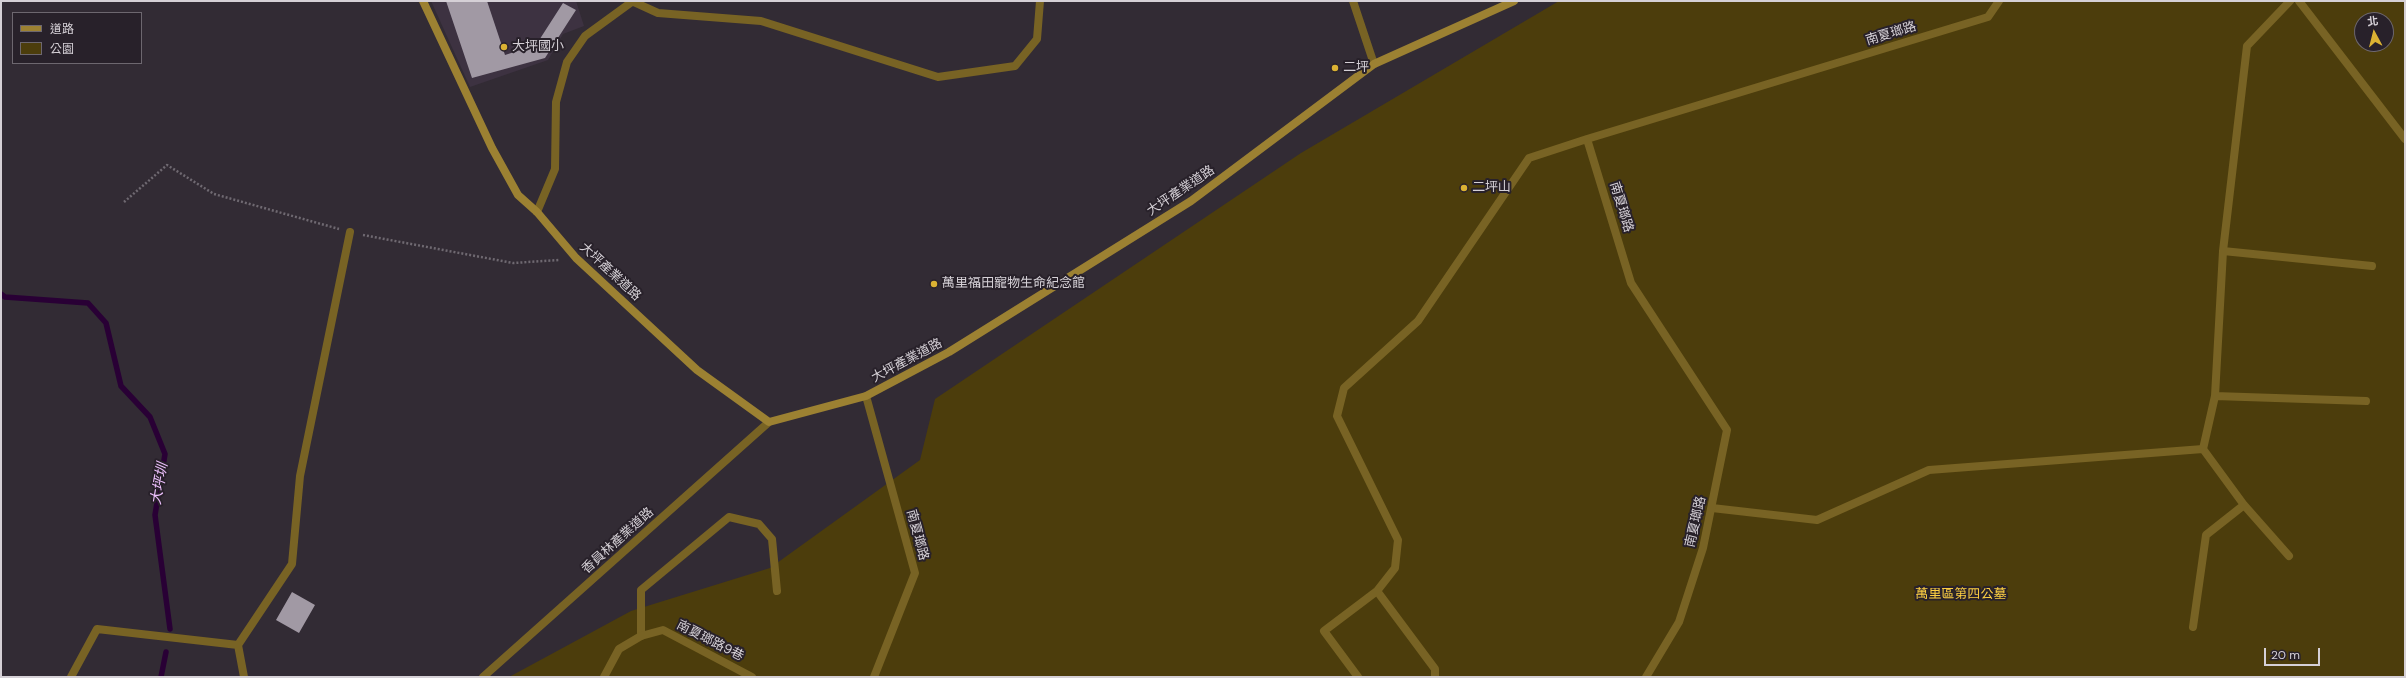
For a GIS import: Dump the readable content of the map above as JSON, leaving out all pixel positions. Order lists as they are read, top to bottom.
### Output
{
  "streets": {
    "street": [
      "南夏瑯路",
      "大坪產業道路",
      "香員林產業道路",
      "南夏瑯路9巷"
    ]
  },
  "crossings": [
    ["南夏瑯路", "大坪產業道路"],
    ["大坪產業道路", "香員林產業道路"]
  ],
  "water": ["大坪圳"],
  "parks": ["萬里區第四公墓"],
  "places": [
    "大坪國小",
    "二坪",
    "二坪山",
    "萬里福田寵物生命紀念館"
  ],
  "legend": ["道路", "公園"],
  "scale_bar": "20 m",
  "north": "top"
}
